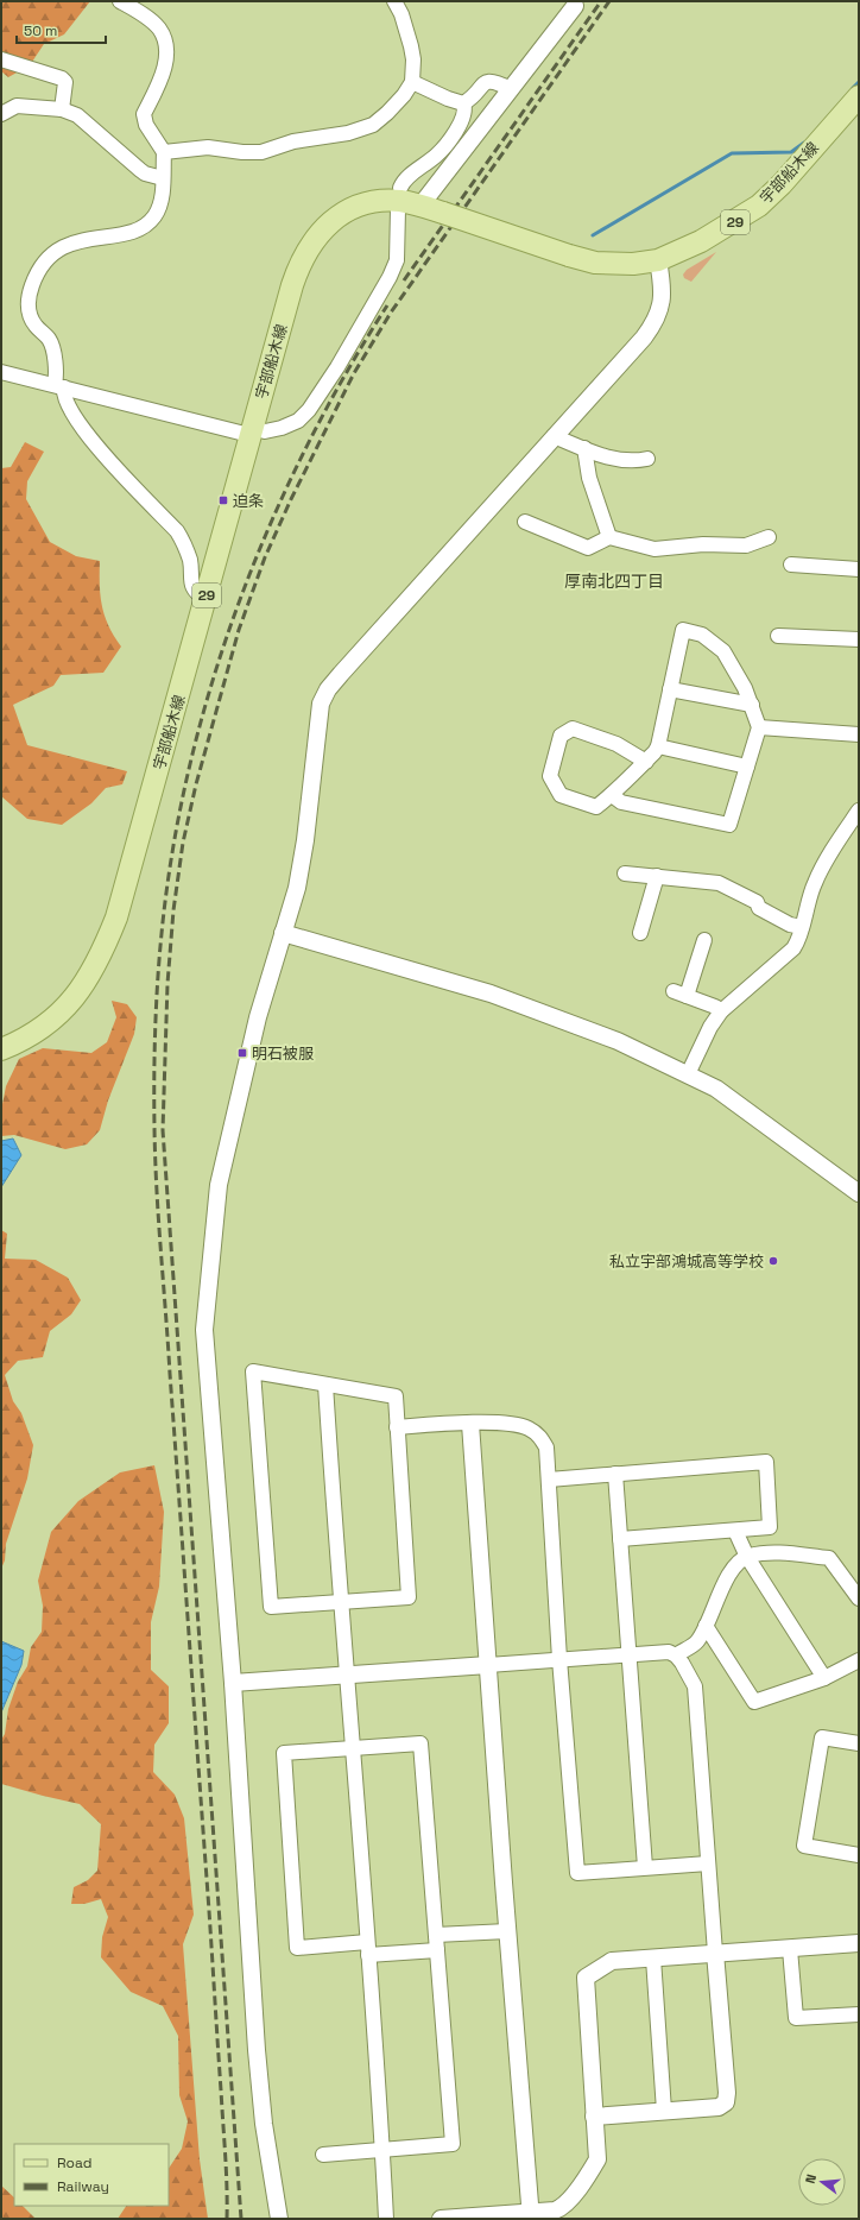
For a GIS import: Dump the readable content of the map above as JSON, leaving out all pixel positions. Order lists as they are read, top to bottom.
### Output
{
  "streets": {
    "main road": ["宇部船木線", "29"]
  },
  "districts": ["厚南北四丁目"],
  "places": {
    "transit": ["迫条", "明石被服"],
    "other": ["私立宇部鴻城高等学校"]
  },
  "legend": ["Road", "Railway"],
  "scale_bar": "50 m",
  "north": "left"
}
